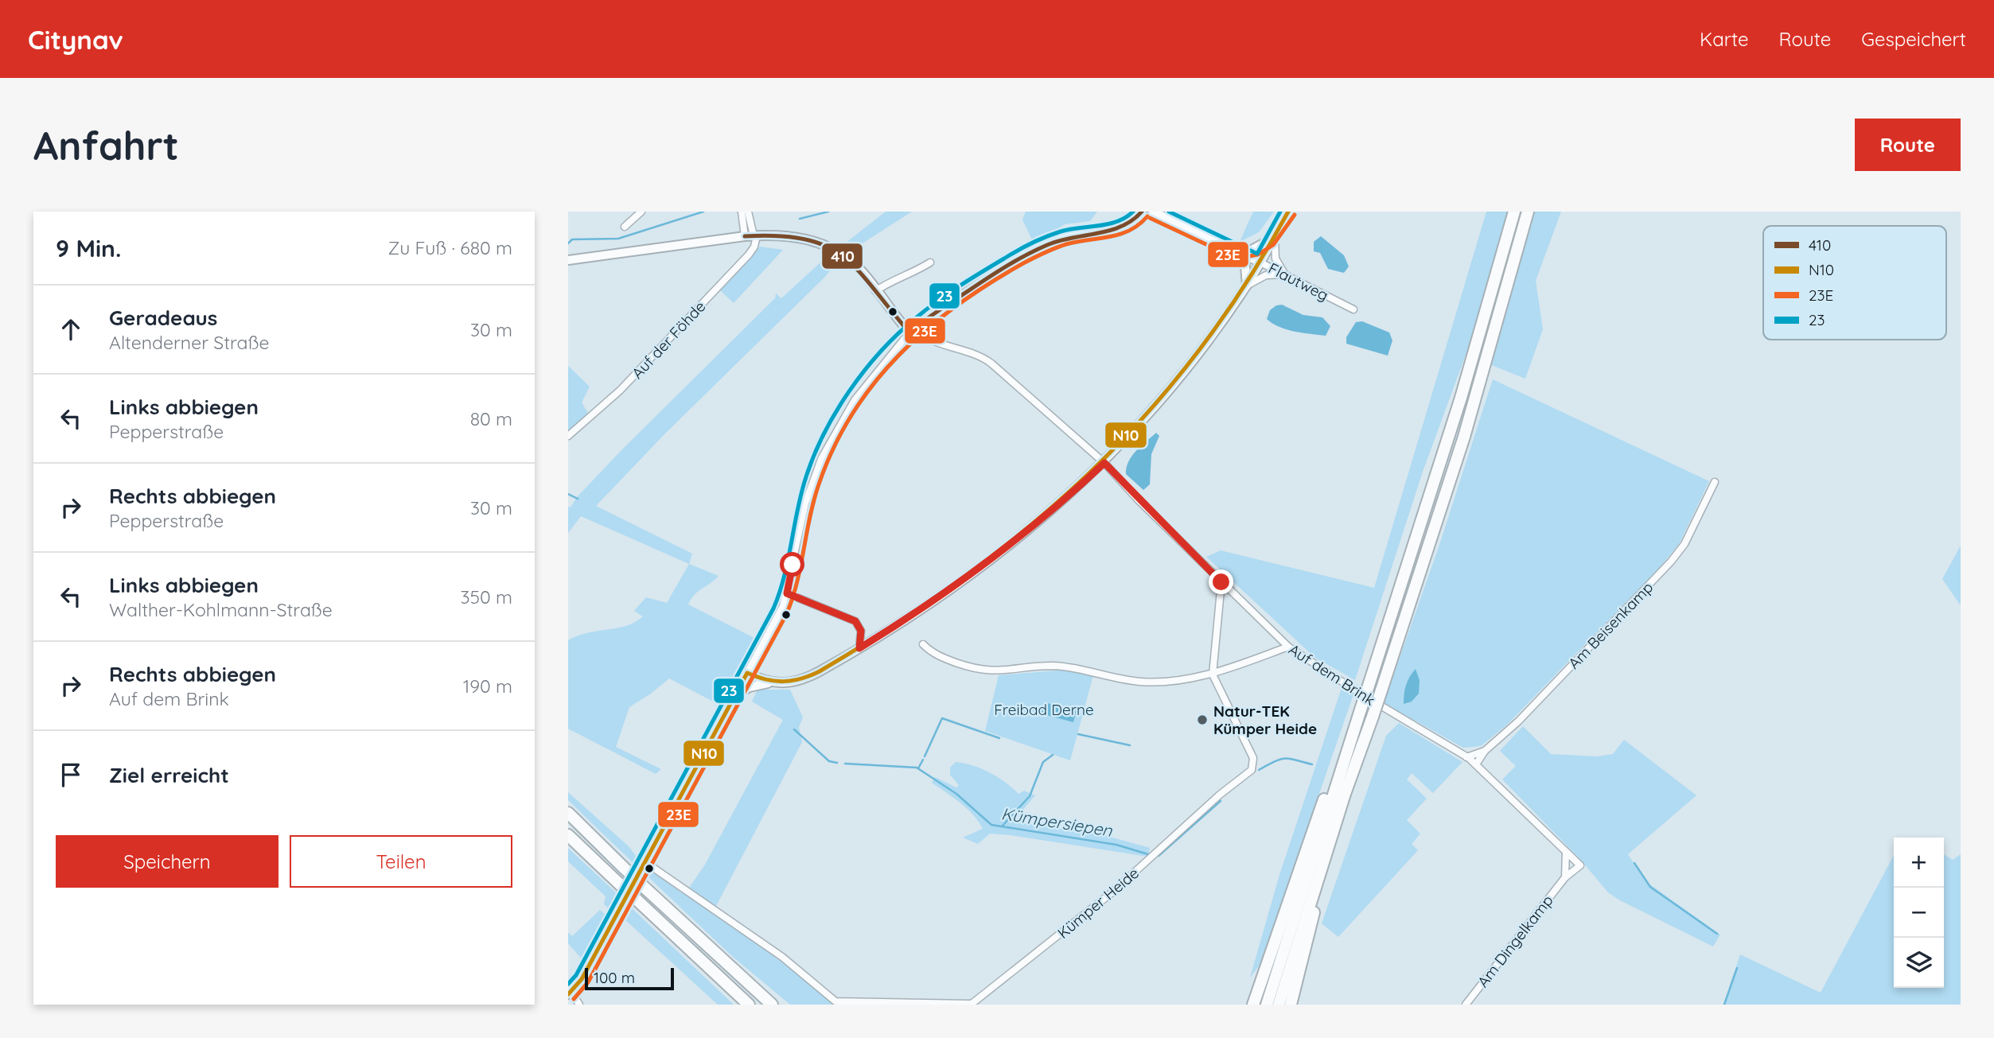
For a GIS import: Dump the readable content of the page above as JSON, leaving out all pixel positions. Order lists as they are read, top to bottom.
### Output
{
  "streets": {
    "main road": ["Flautweg", "Auf dem Brink"],
    "street": [
      "Auf der Föhde",
      "Am Beisenkamp",
      "Kümper Heide",
      "Am Dingelkamp"
    ]
  },
  "crossings": [
    ["Auf der Föhde", "Auf dem Brink"],
    ["Am Beisenkamp", "Auf dem Brink"],
    ["Auf dem Brink", "Am Dingelkamp"]
  ],
  "water": ["Kümpersiepen"],
  "parks": ["Freibad Derne"],
  "places": ["Natur-TEK Kümper Heide"],
  "lines": [
    "transit line 410",
    "transit line N10",
    "transit line 23",
    "transit line 23E"
  ],
  "legend": [
    "410",
    "N10",
    "23E",
    "23"
  ],
  "scale_bar": "100 m",
  "page": {
    "header": "Citynav",
    "nav": ["Karte", "Route", "Gespeichert"],
    "buttons": [
      "Route",
      ["Speichern", "Teilen"]
    ],
    "title": "Anfahrt",
    "heading": ["9 Min.", "Zu Fuß · 680 m"],
    "list": [
      ["Geradeaus", "Altenderner Straße", "30 m"],
      ["Links abbiegen", "Pepperstraße", "80 m"],
      ["Rechts abbiegen", "Pepperstraße", "30 m"],
      ["Links abbiegen", "Walther-Kohlmann-Straße", "350 m"],
      ["Rechts abbiegen", "Auf dem Brink", "190 m"],
      "Ziel erreicht"
    ],
    "map_buttons": ["+", "−"],
    "scale": "100 m"
  }
}
